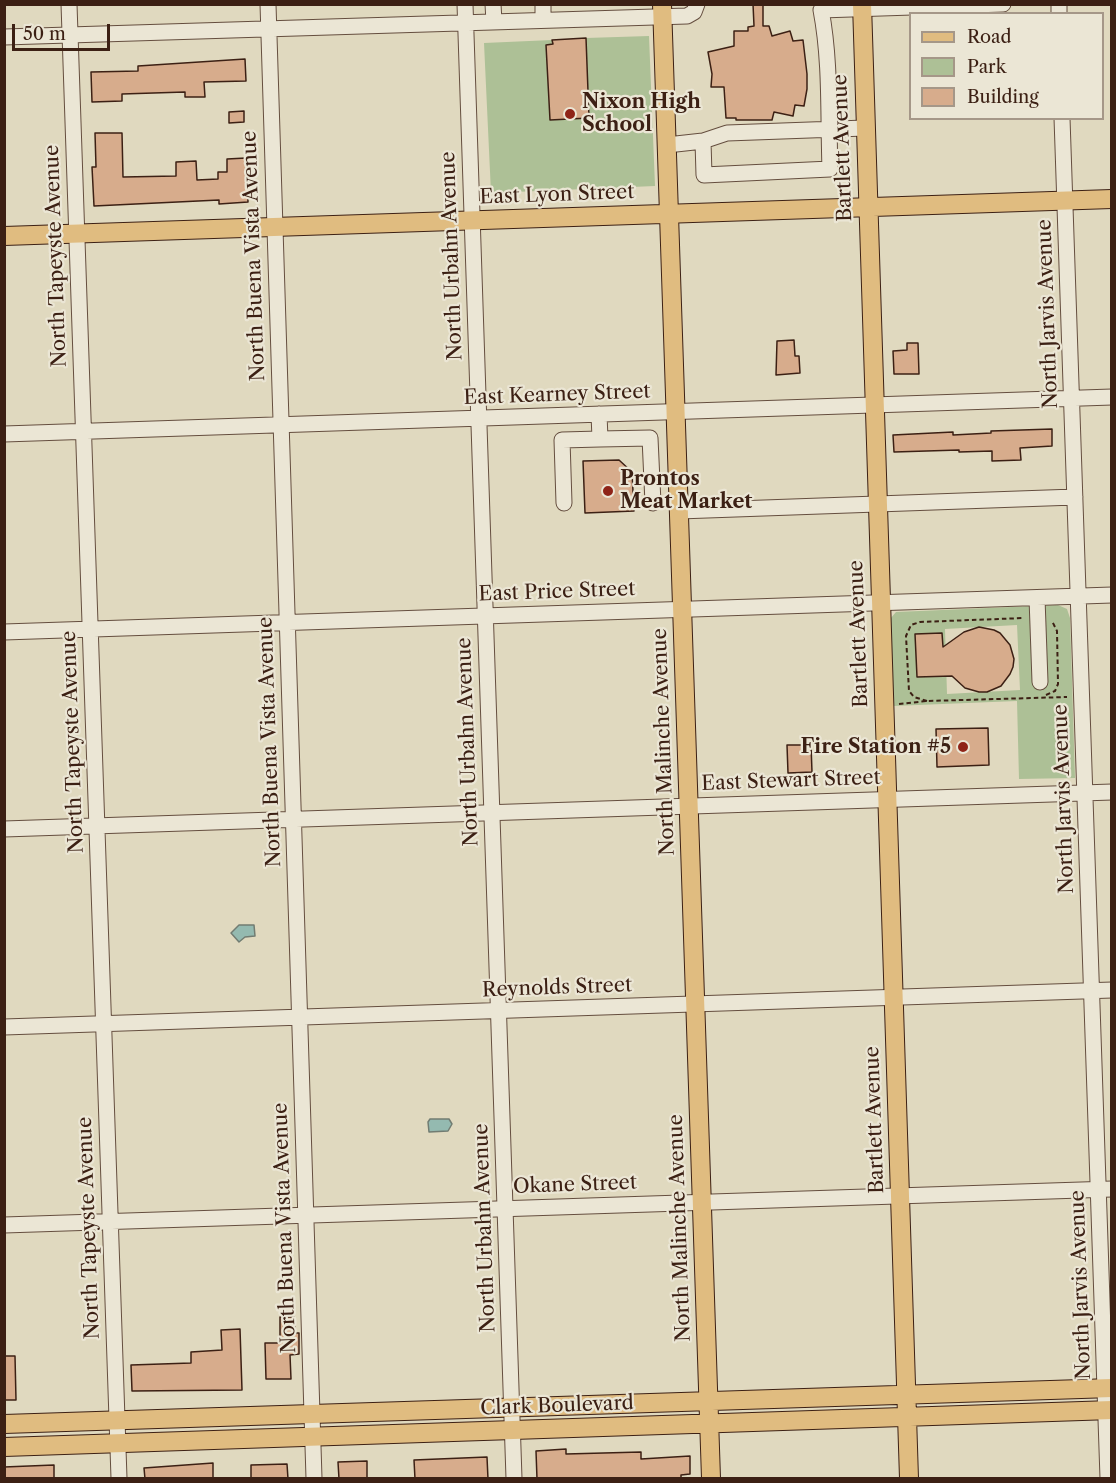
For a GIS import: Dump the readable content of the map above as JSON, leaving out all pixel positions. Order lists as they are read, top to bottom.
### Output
{
  "streets": {
    "main road": [
      "Bartlett Avenue",
      "East Lyon Street",
      "North Malinche Avenue",
      "Clark Boulevard"
    ],
    "street": [
      "North Tapeyste Avenue",
      "North Buena Vista Avenue",
      "North Urbahn Avenue",
      "North Jarvis Avenue",
      "East Kearney Street",
      "East Price Street",
      "East Stewart Street",
      "Reynolds Street",
      "Okane Street"
    ]
  },
  "crossings": [
    ["Bartlett Avenue", "East Lyon Street"],
    ["Bartlett Avenue", "East Kearney Street"],
    ["Bartlett Avenue", "East Price Street"],
    ["Bartlett Avenue", "East Stewart Street"],
    ["Bartlett Avenue", "Reynolds Street"],
    ["Bartlett Avenue", "Okane Street"],
    ["Bartlett Avenue", "Clark Boulevard"],
    ["East Lyon Street", "North Tapeyste Avenue"],
    ["East Lyon Street", "North Buena Vista Avenue"],
    ["East Lyon Street", "North Urbahn Avenue"],
    ["East Lyon Street", "North Jarvis Avenue"],
    ["East Lyon Street", "North Malinche Avenue"],
    ["North Tapeyste Avenue", "East Kearney Street"],
    ["North Tapeyste Avenue", "East Price Street"],
    ["North Tapeyste Avenue", "East Stewart Street"],
    ["North Tapeyste Avenue", "Reynolds Street"],
    ["North Tapeyste Avenue", "Okane Street"],
    ["North Tapeyste Avenue", "Clark Boulevard"],
    ["North Buena Vista Avenue", "East Kearney Street"],
    ["North Buena Vista Avenue", "East Price Street"],
    ["North Buena Vista Avenue", "East Stewart Street"],
    ["North Buena Vista Avenue", "Reynolds Street"],
    ["North Buena Vista Avenue", "Okane Street"],
    ["North Buena Vista Avenue", "Clark Boulevard"],
    ["North Urbahn Avenue", "East Kearney Street"],
    ["North Urbahn Avenue", "East Price Street"],
    ["North Urbahn Avenue", "East Stewart Street"],
    ["North Urbahn Avenue", "Reynolds Street"],
    ["North Urbahn Avenue", "Okane Street"],
    ["North Urbahn Avenue", "Clark Boulevard"],
    ["North Jarvis Avenue", "East Kearney Street"],
    ["North Jarvis Avenue", "East Price Street"],
    ["North Jarvis Avenue", "East Stewart Street"],
    ["North Jarvis Avenue", "Reynolds Street"],
    ["North Jarvis Avenue", "Okane Street"],
    ["North Jarvis Avenue", "Clark Boulevard"],
    ["East Kearney Street", "North Malinche Avenue"],
    ["East Price Street", "North Malinche Avenue"],
    ["North Malinche Avenue", "East Stewart Street"],
    ["North Malinche Avenue", "Reynolds Street"],
    ["North Malinche Avenue", "Okane Street"],
    ["North Malinche Avenue", "Clark Boulevard"]
  ],
  "places": ["Nixon High School", "Prontos Meat Market", "Fire Station #5"],
  "legend": ["Road", "Park", "Building"],
  "scale_bar": "50 m"
}
